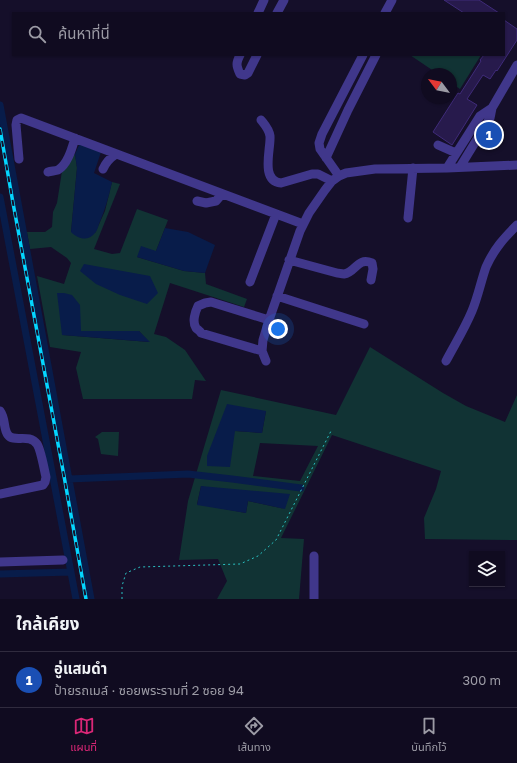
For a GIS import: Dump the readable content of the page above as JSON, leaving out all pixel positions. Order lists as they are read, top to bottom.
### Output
{
  "north": "top left",
  "page": {
    "search": "ค้นหาที่นี่",
    "pins": "1",
    "heading": "ใกล้เคียง",
    "list": [
      {
        "mark": "1",
        "name": "อู่แสมดำ",
        "note": "ป้ายรถเมล์ · ซอยพระรามที่ 2 ซอย 94",
        "value": "300 m"
      }
    ],
    "nav": ["แผนที่", "เส้นทาง", "บันทึกไว้"]
  }
}
